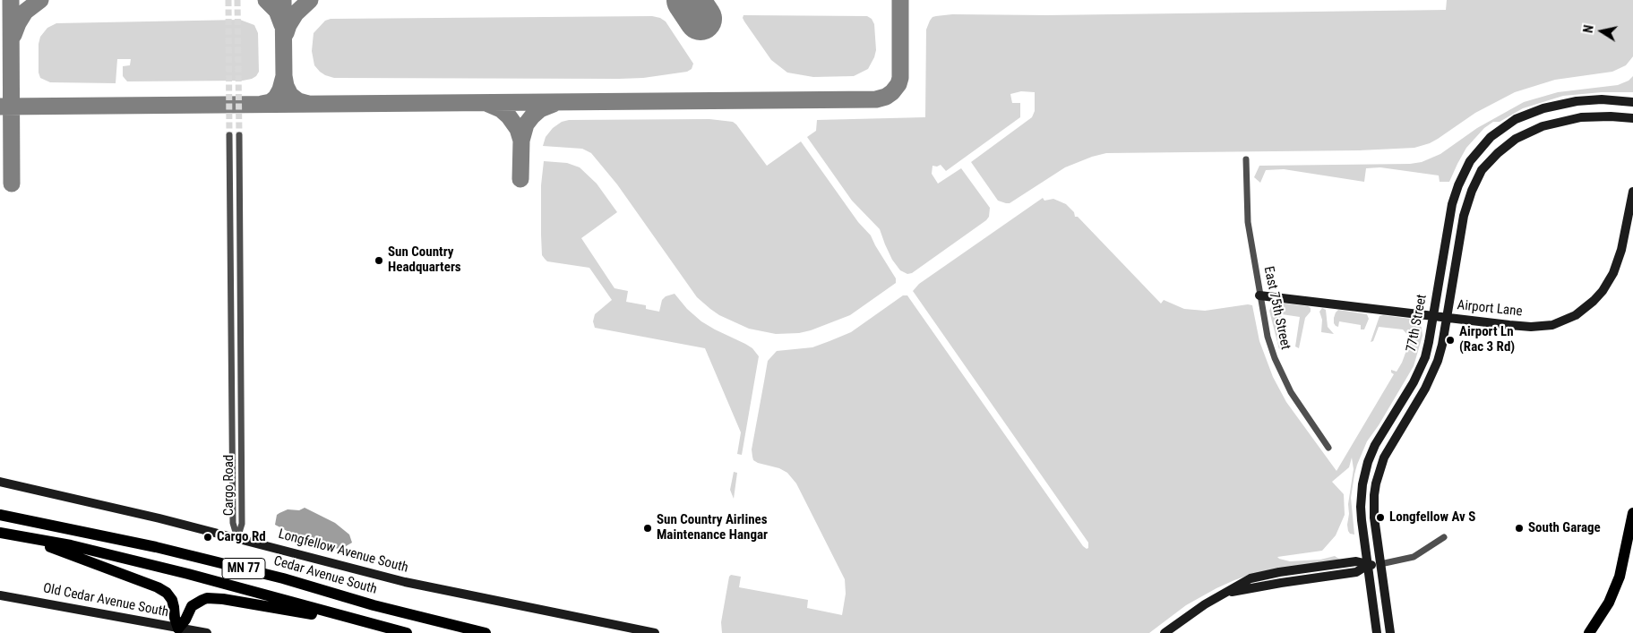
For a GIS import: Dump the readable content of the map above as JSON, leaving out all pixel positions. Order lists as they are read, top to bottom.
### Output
{
  "streets": {
    "highway": ["MN 77", "Cedar Avenue South"],
    "street": [
      "East 75th Street",
      "Airport Lane",
      "77th Street",
      "Cargo Road",
      "Longfellow Avenue South",
      "Old Cedar Avenue South"
    ]
  },
  "crossings": [
    ["East 75th Street", "Airport Lane"],
    ["Airport Lane", "77th Street"],
    ["Cargo Road", "Longfellow Avenue South"]
  ],
  "places": [
    "Sun Country Headquarters",
    "Airport Ln (Rac 3 Rd)",
    "Longfellow Av S",
    "Sun Country Airlines Maintenance Hangar",
    "South Garage",
    "Cargo Rd"
  ],
  "north": "left"
}
